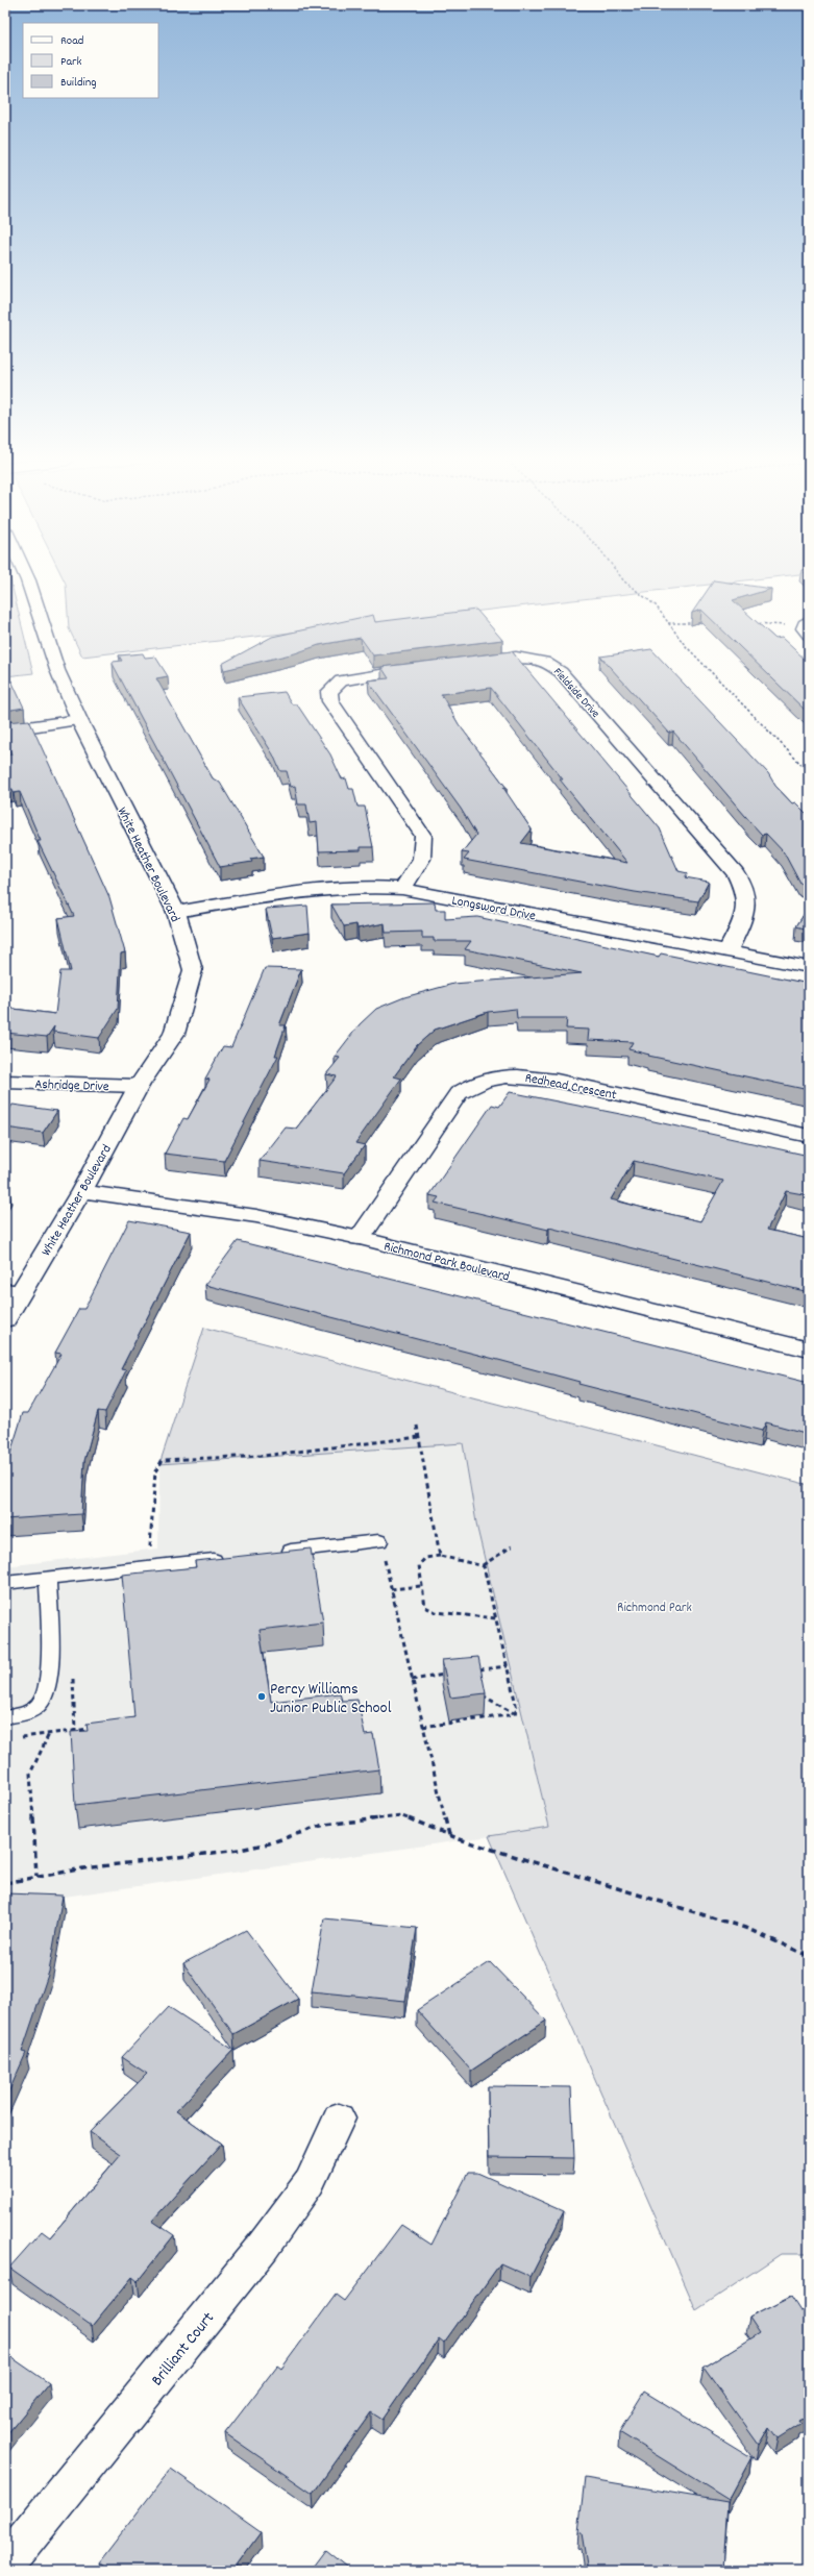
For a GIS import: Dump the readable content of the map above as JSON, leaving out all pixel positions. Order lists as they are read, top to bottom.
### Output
{
  "streets": {
    "street": [
      "Fieldside Drive",
      "White Heather Boulevard",
      "Longsword Drive",
      "Ashridge Drive",
      "Redhead Crescent",
      "Richmond Park Boulevard",
      "Brilliant Court"
    ]
  },
  "crossings": [
    ["Fieldside Drive", "Longsword Drive"],
    ["White Heather Boulevard", "Longsword Drive"],
    ["White Heather Boulevard", "Ashridge Drive"],
    ["White Heather Boulevard", "Richmond Park Boulevard"],
    ["Redhead Crescent", "Richmond Park Boulevard"]
  ],
  "parks": ["Richmond Park"],
  "places": ["Percy Williams Junior Public School"],
  "legend": ["Road", "Park", "Building"]
}
